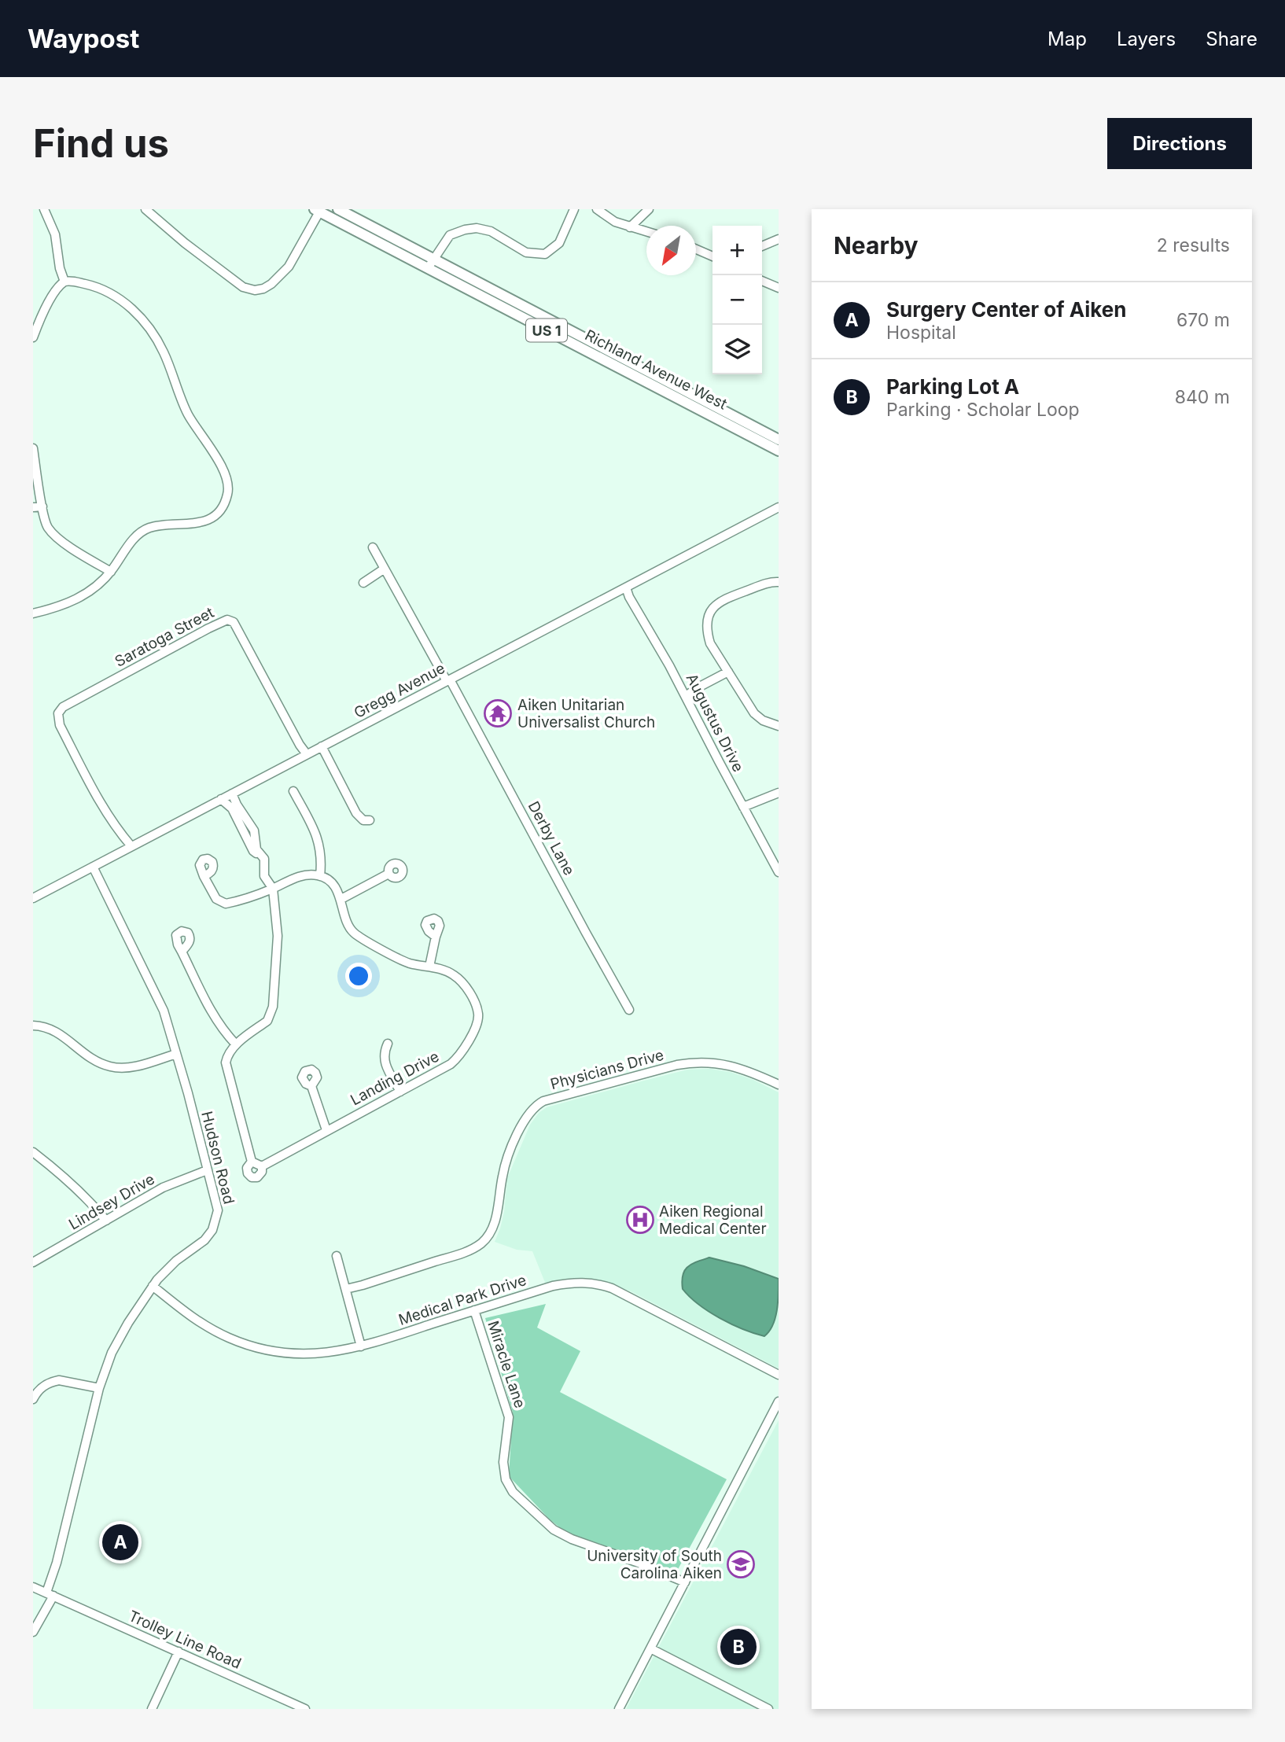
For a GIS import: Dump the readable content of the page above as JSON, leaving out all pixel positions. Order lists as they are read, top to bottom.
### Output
{
  "streets": {
    "main road": ["US 1", "Richland Avenue West"],
    "street": [
      "Saratoga Street",
      "Gregg Avenue",
      "Augustus Drive",
      "Derby Lane",
      "Physicians Drive",
      "Landing Drive",
      "Hudson Road",
      "Lindsey Drive",
      "Medical Park Drive",
      "Miracle Lane",
      "Trolley Line Road"
    ]
  },
  "crossings": [
    ["Saratoga Street", "Gregg Avenue"],
    ["Gregg Avenue", "Augustus Drive"],
    ["Gregg Avenue", "Derby Lane"],
    ["Gregg Avenue", "Hudson Road"],
    ["Hudson Road", "Lindsey Drive"],
    ["Hudson Road", "Medical Park Drive"],
    ["Hudson Road", "Trolley Line Road"],
    ["Medical Park Drive", "Miracle Lane"]
  ],
  "places": {
    "temple": ["Aiken Unitarian Universalist Church"],
    "hospital": ["Aiken Regional Medical Center"],
    "school or university": ["University of South Carolina Aiken"]
  },
  "north": "bottom left",
  "page": {
    "header": "Waypost",
    "nav": ["Map", "Layers", "Share"],
    "buttons": "Directions",
    "title": "Find us",
    "heading": ["Nearby", "2 results"],
    "map_buttons": ["+", "−"],
    "list": [
      {
        "mark": "A",
        "name": "Surgery Center of Aiken",
        "note": "Hospital",
        "value": "670 m"
      },
      {
        "mark": "B",
        "name": "Parking Lot A",
        "note": "Parking · Scholar Loop",
        "value": "840 m"
      }
    ],
    "pins": ["A", "B"]
  }
}
